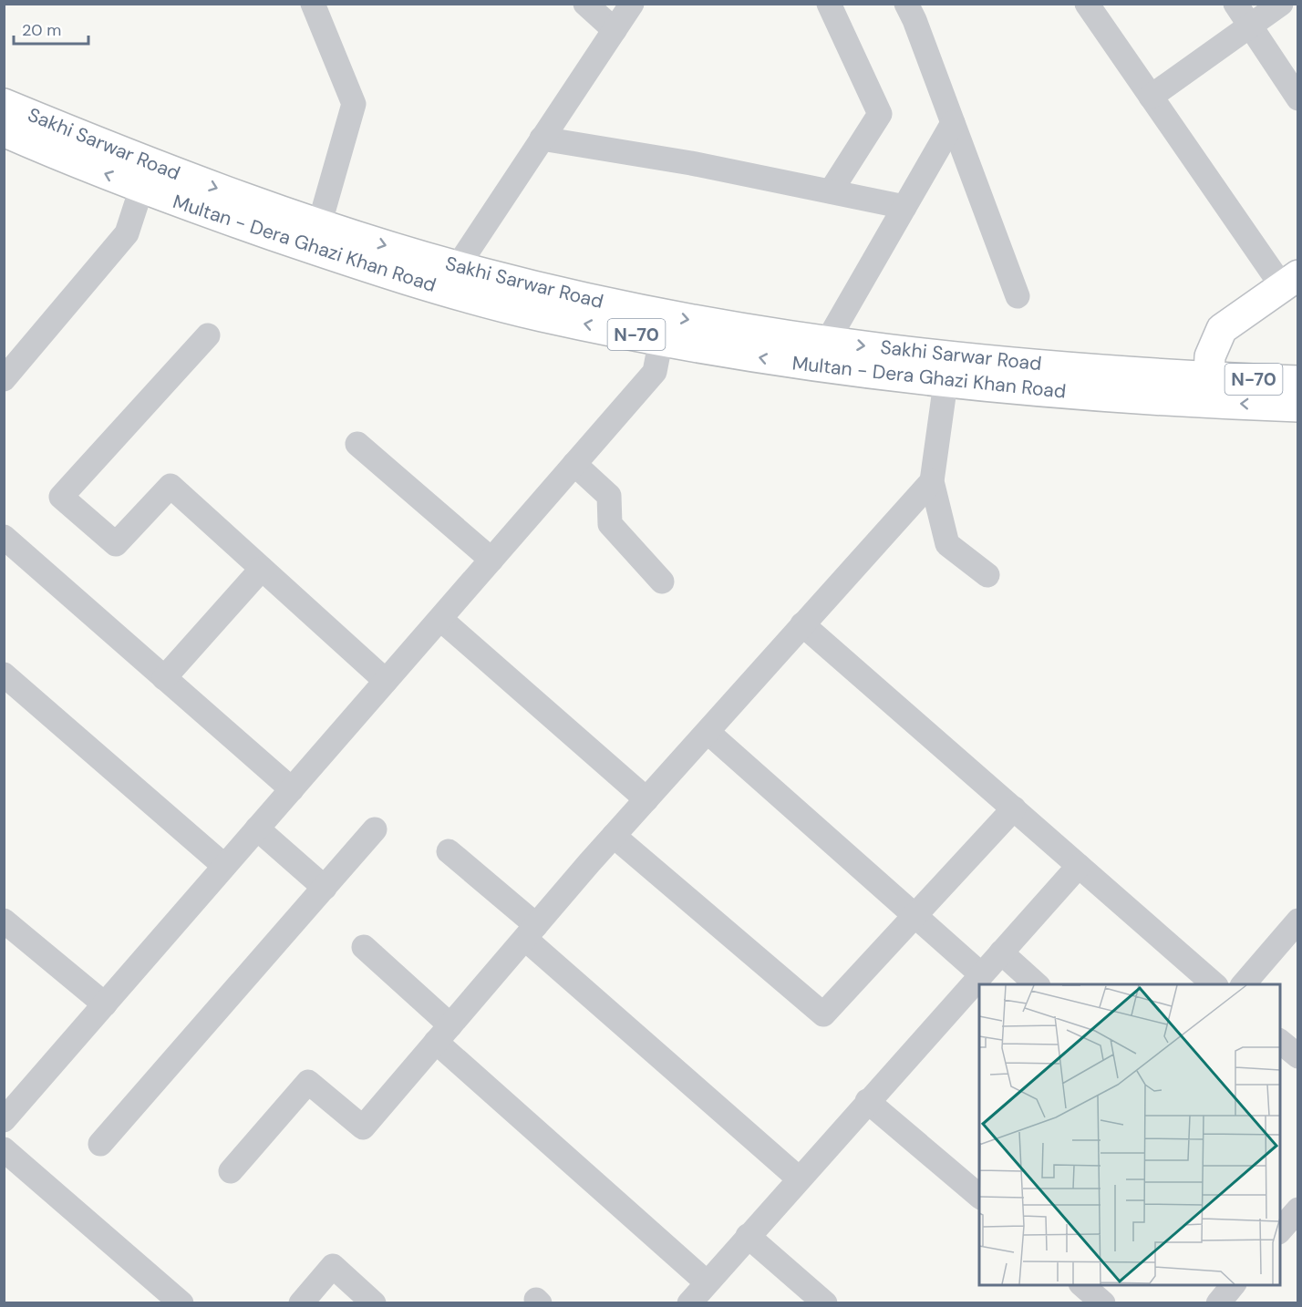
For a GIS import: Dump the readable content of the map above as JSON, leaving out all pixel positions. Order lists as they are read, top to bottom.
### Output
{
  "streets": {
    "main road": ["Sakhi Sarwar Road", "Multan - Dera Ghazi Khan Road", "N-70"]
  },
  "crossings": [
    ["Sakhi Sarwar Road", "Multan - Dera Ghazi Khan Road"]
  ],
  "one_way": ["Sakhi Sarwar Road", "Multan - Dera Ghazi Khan Road"],
  "scale_bar": "20 m"
}
